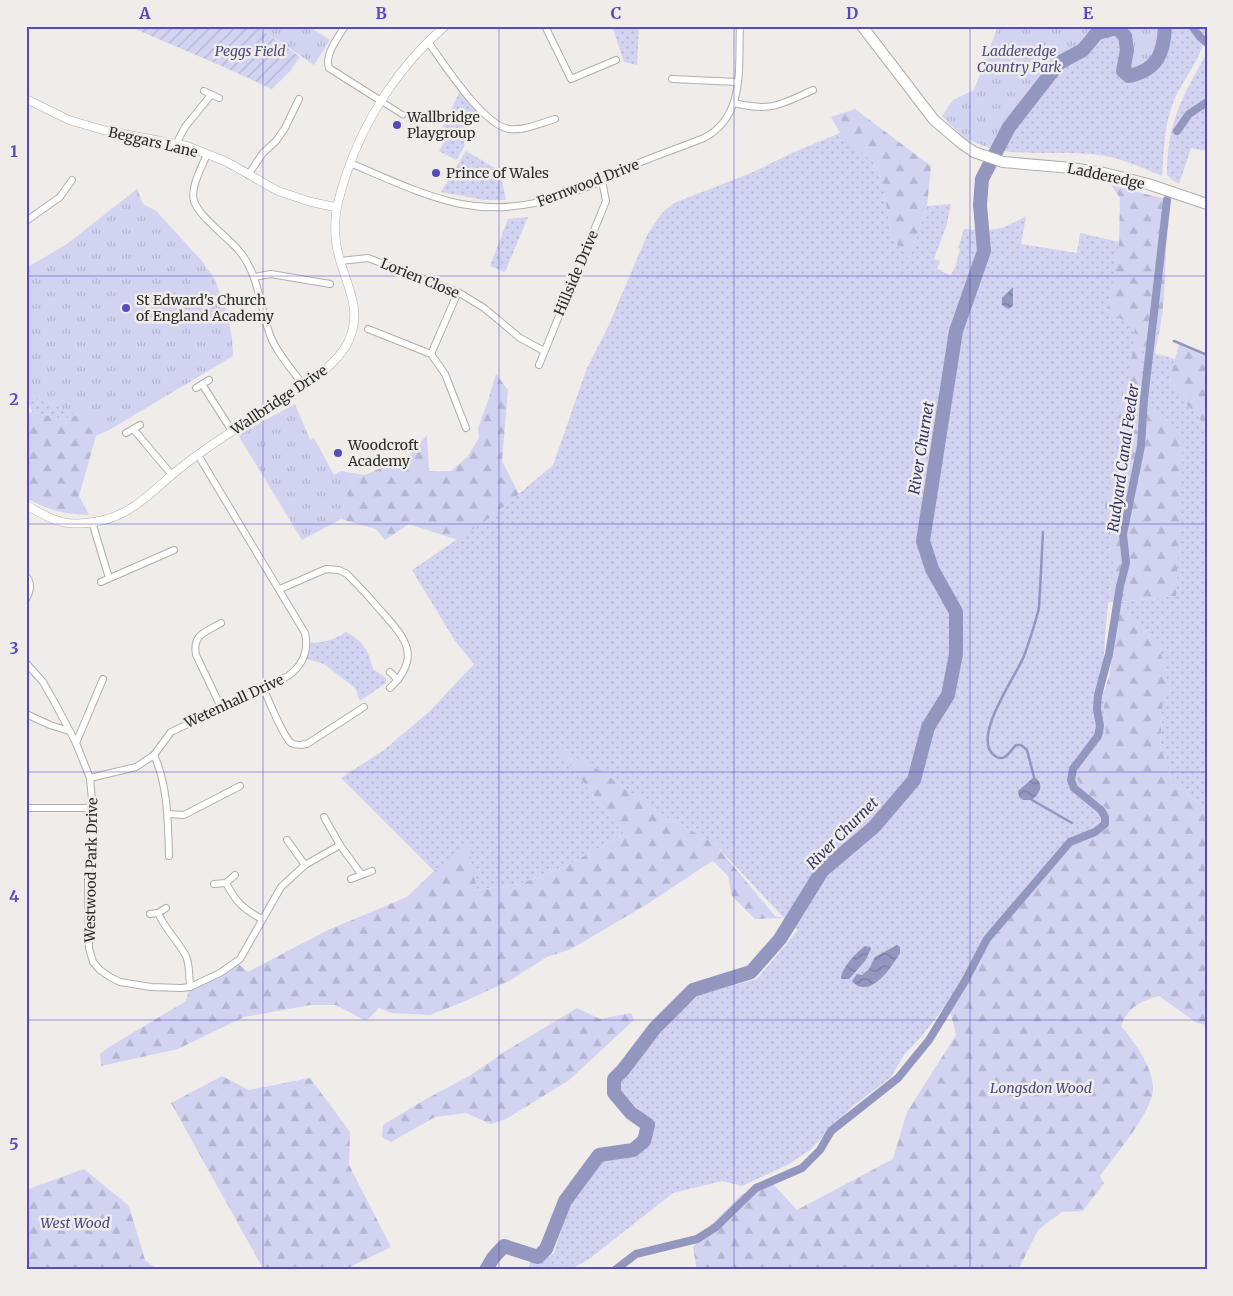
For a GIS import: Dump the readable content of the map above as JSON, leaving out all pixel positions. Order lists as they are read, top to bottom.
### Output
{
  "streets": {
    "highway": ["Ladderedge"],
    "street": [
      "Beggars Lane",
      "Fernwood Drive",
      "Hillside Drive",
      "Lorien Close",
      "Wallbridge Drive",
      "Wetenhall Drive",
      "Westwood Park Drive"
    ]
  },
  "crossings": [
    ["Beggars Lane", "Wallbridge Drive"],
    ["Fernwood Drive", "Hillside Drive"],
    ["Fernwood Drive", "Wallbridge Drive"],
    ["Hillside Drive", "Lorien Close"],
    ["Lorien Close", "Wallbridge Drive"],
    ["Wallbridge Drive", "Wetenhall Drive"],
    ["Wetenhall Drive", "Westwood Park Drive"]
  ],
  "water": ["River Churnet", "Rudyard Canal Feeder"],
  "parks": [
    "Peggs Field",
    "Ladderedge Country Park",
    "Longsdon Wood",
    "West Wood"
  ],
  "places": [
    "Wallbridge Playgroup",
    "Prince of Wales",
    "St Edward's Church of England Academy",
    "Woodcroft Academy"
  ],
  "grid": {
    "columns": [
      "A",
      "B",
      "C",
      "D",
      "E"
    ],
    "rows": [
      "1",
      "2",
      "3",
      "4",
      "5"
    ]
  }
}
